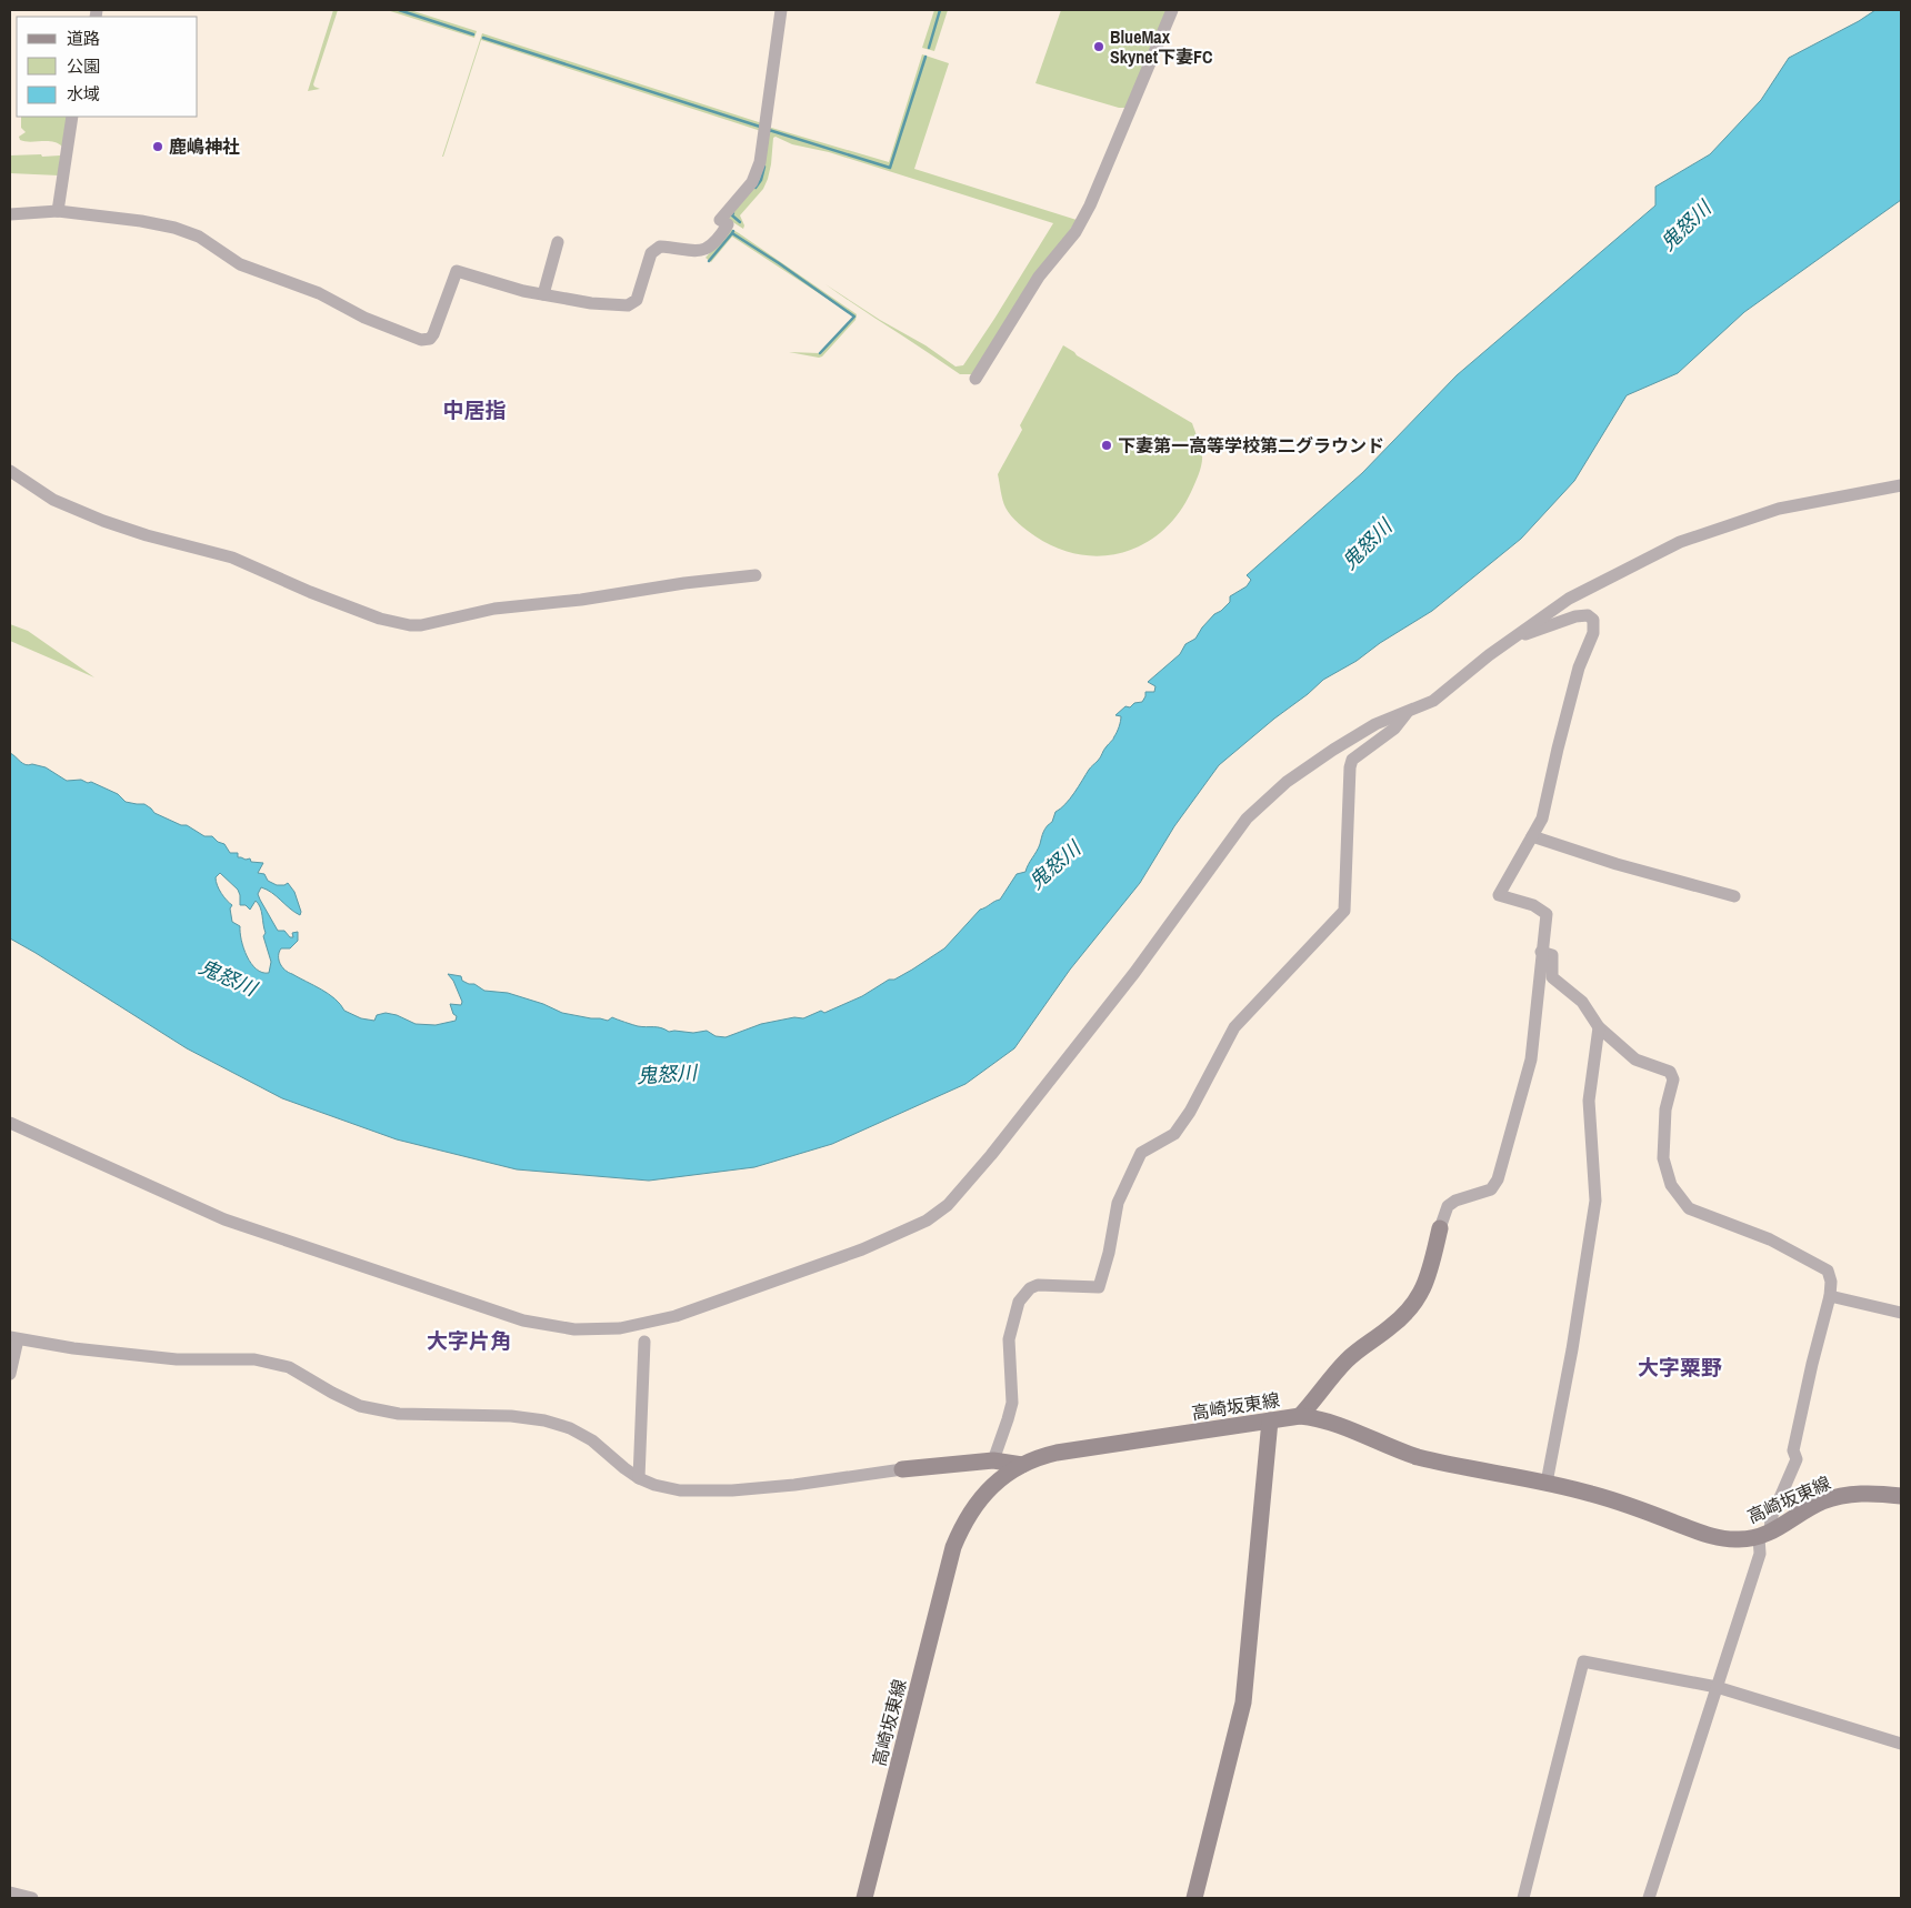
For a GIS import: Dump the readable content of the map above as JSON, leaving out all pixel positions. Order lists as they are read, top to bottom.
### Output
{
  "streets": {
    "main road": ["高崎坂東線"]
  },
  "districts": ["中居指", "大字片角", "大字粟野"],
  "water": ["鬼怒川"],
  "places": ["BlueMax Skynet下妻FC", "鹿嶋神社", "下妻第一高等学校第二グラウンド"],
  "legend": ["道路", "公園", "水域"]
}
